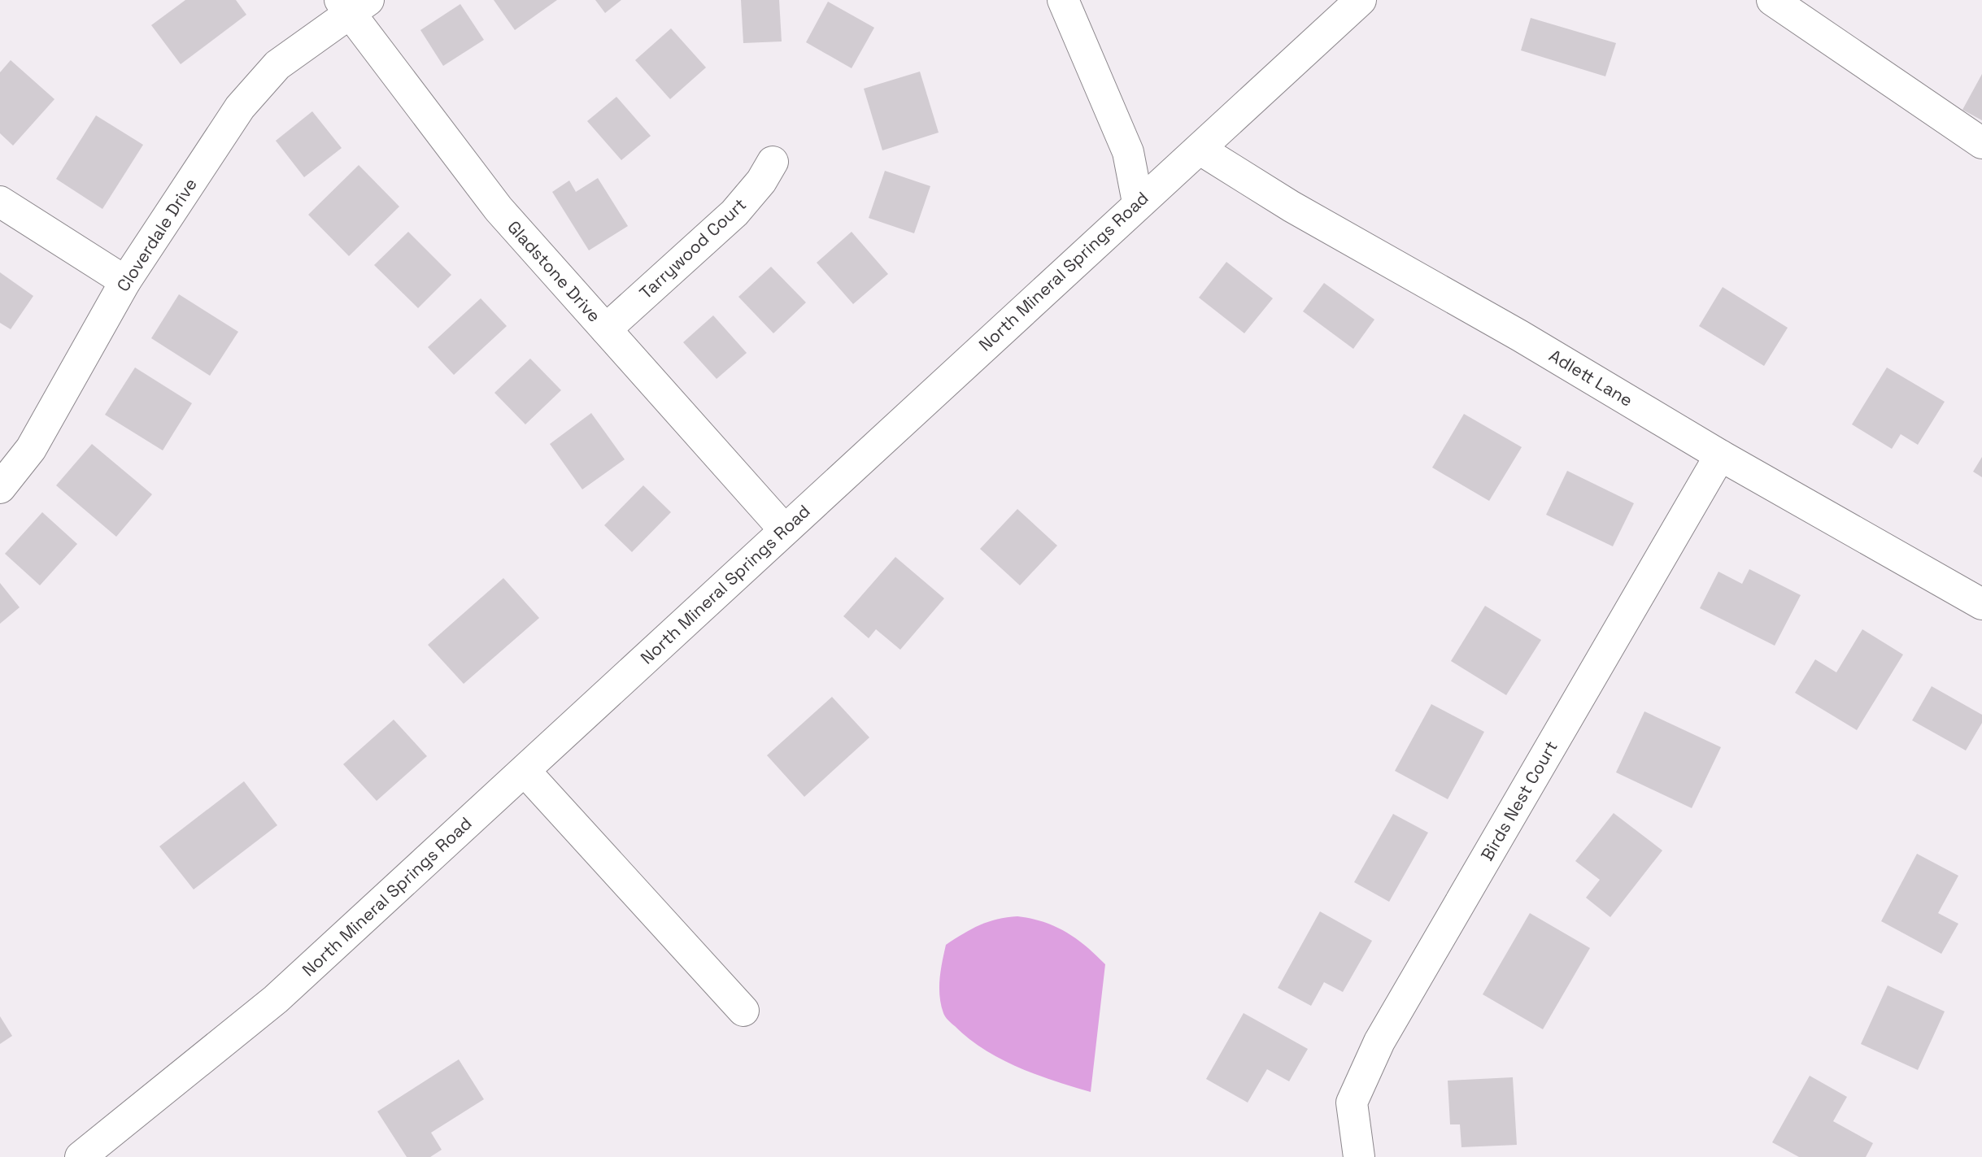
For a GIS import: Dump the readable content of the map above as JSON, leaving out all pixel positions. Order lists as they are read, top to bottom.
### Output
{
  "streets": {
    "street": [
      "Cloverdale Drive",
      "Tarrywood Court",
      "Gladstone Drive",
      "North Mineral Springs Road",
      "Adlett Lane",
      "Birds Nest Court"
    ]
  },
  "crossings": [
    ["Cloverdale Drive", "Gladstone Drive"],
    ["Tarrywood Court", "Gladstone Drive"],
    ["Gladstone Drive", "North Mineral Springs Road"],
    ["North Mineral Springs Road", "Adlett Lane"],
    ["Adlett Lane", "Birds Nest Court"]
  ]
}
